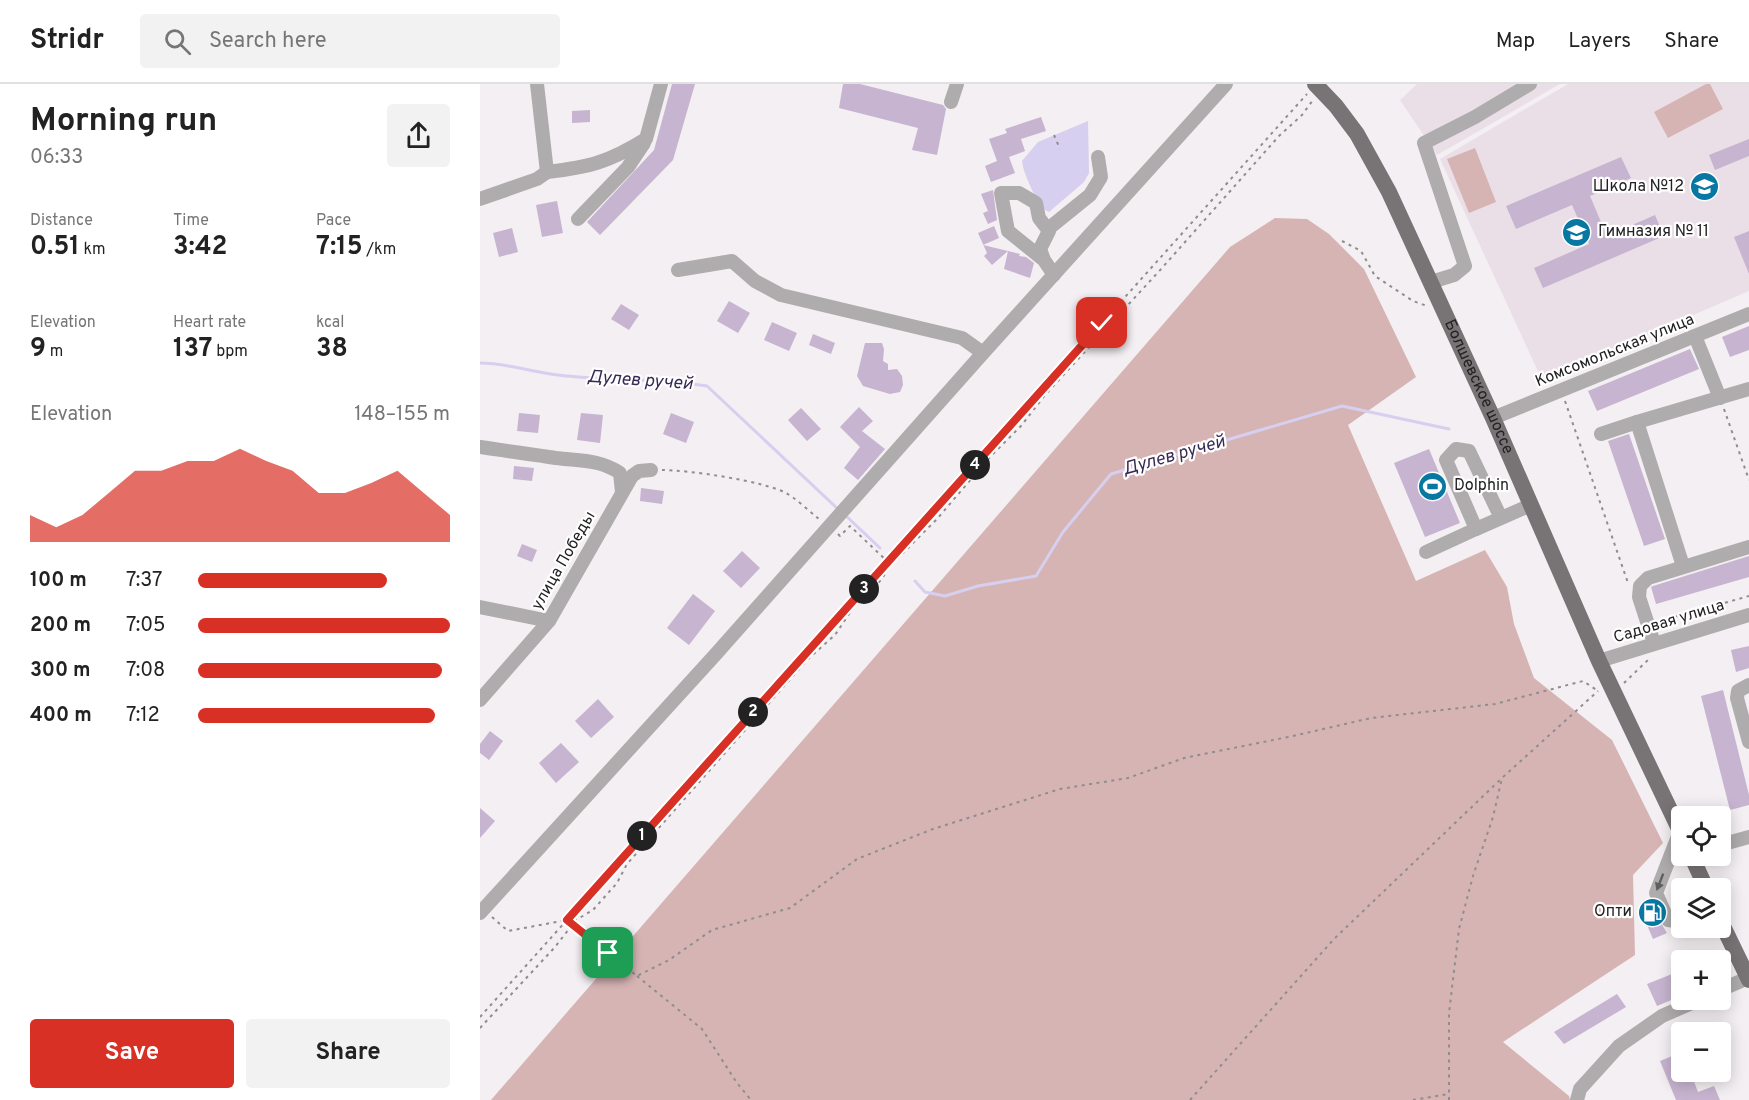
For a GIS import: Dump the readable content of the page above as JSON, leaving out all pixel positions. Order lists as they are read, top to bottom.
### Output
{
  "streets": {
    "main road": ["Болшевское шоссе"],
    "street": ["Комсомольская улица", "улица Победы", "Садовая улица"]
  },
  "crossings": [
    ["Комсомольская улица", "Болшевское шоссе"],
    ["Болшевское шоссе", "Садовая улица"]
  ],
  "water": ["Дулев ручей"],
  "places": {
    "school or university": ["Школа №12", "Гимназия № 11"],
    "sports": ["Dolphin"],
    "fuel station": ["Опти"]
  },
  "page": {
    "header": "Stridr",
    "search": "Search here",
    "nav": ["Map", "Layers", "Share"],
    "heading": ["Morning run", "06:33"],
    "stats": [
      ["Distance", "0.51 km"],
      ["Time", "3:42"],
      ["Pace", "7:15 /km"],
      ["Elevation", "9 m"],
      ["Heart rate", "137 bpm"],
      ["kcal", "38"]
    ],
    "chart": ["Elevation", "148–155 m"],
    "pins": [
      "4",
      "3",
      "2",
      "1"
    ],
    "list": [
      {
        "name": "100 m",
        "note": "7:37"
      },
      {
        "name": "200 m",
        "note": "7:05"
      },
      {
        "name": "300 m",
        "note": "7:08"
      },
      {
        "name": "400 m",
        "note": "7:12"
      }
    ],
    "map_buttons": ["+", "−"],
    "buttons": ["Save", "Share"]
  }
}
